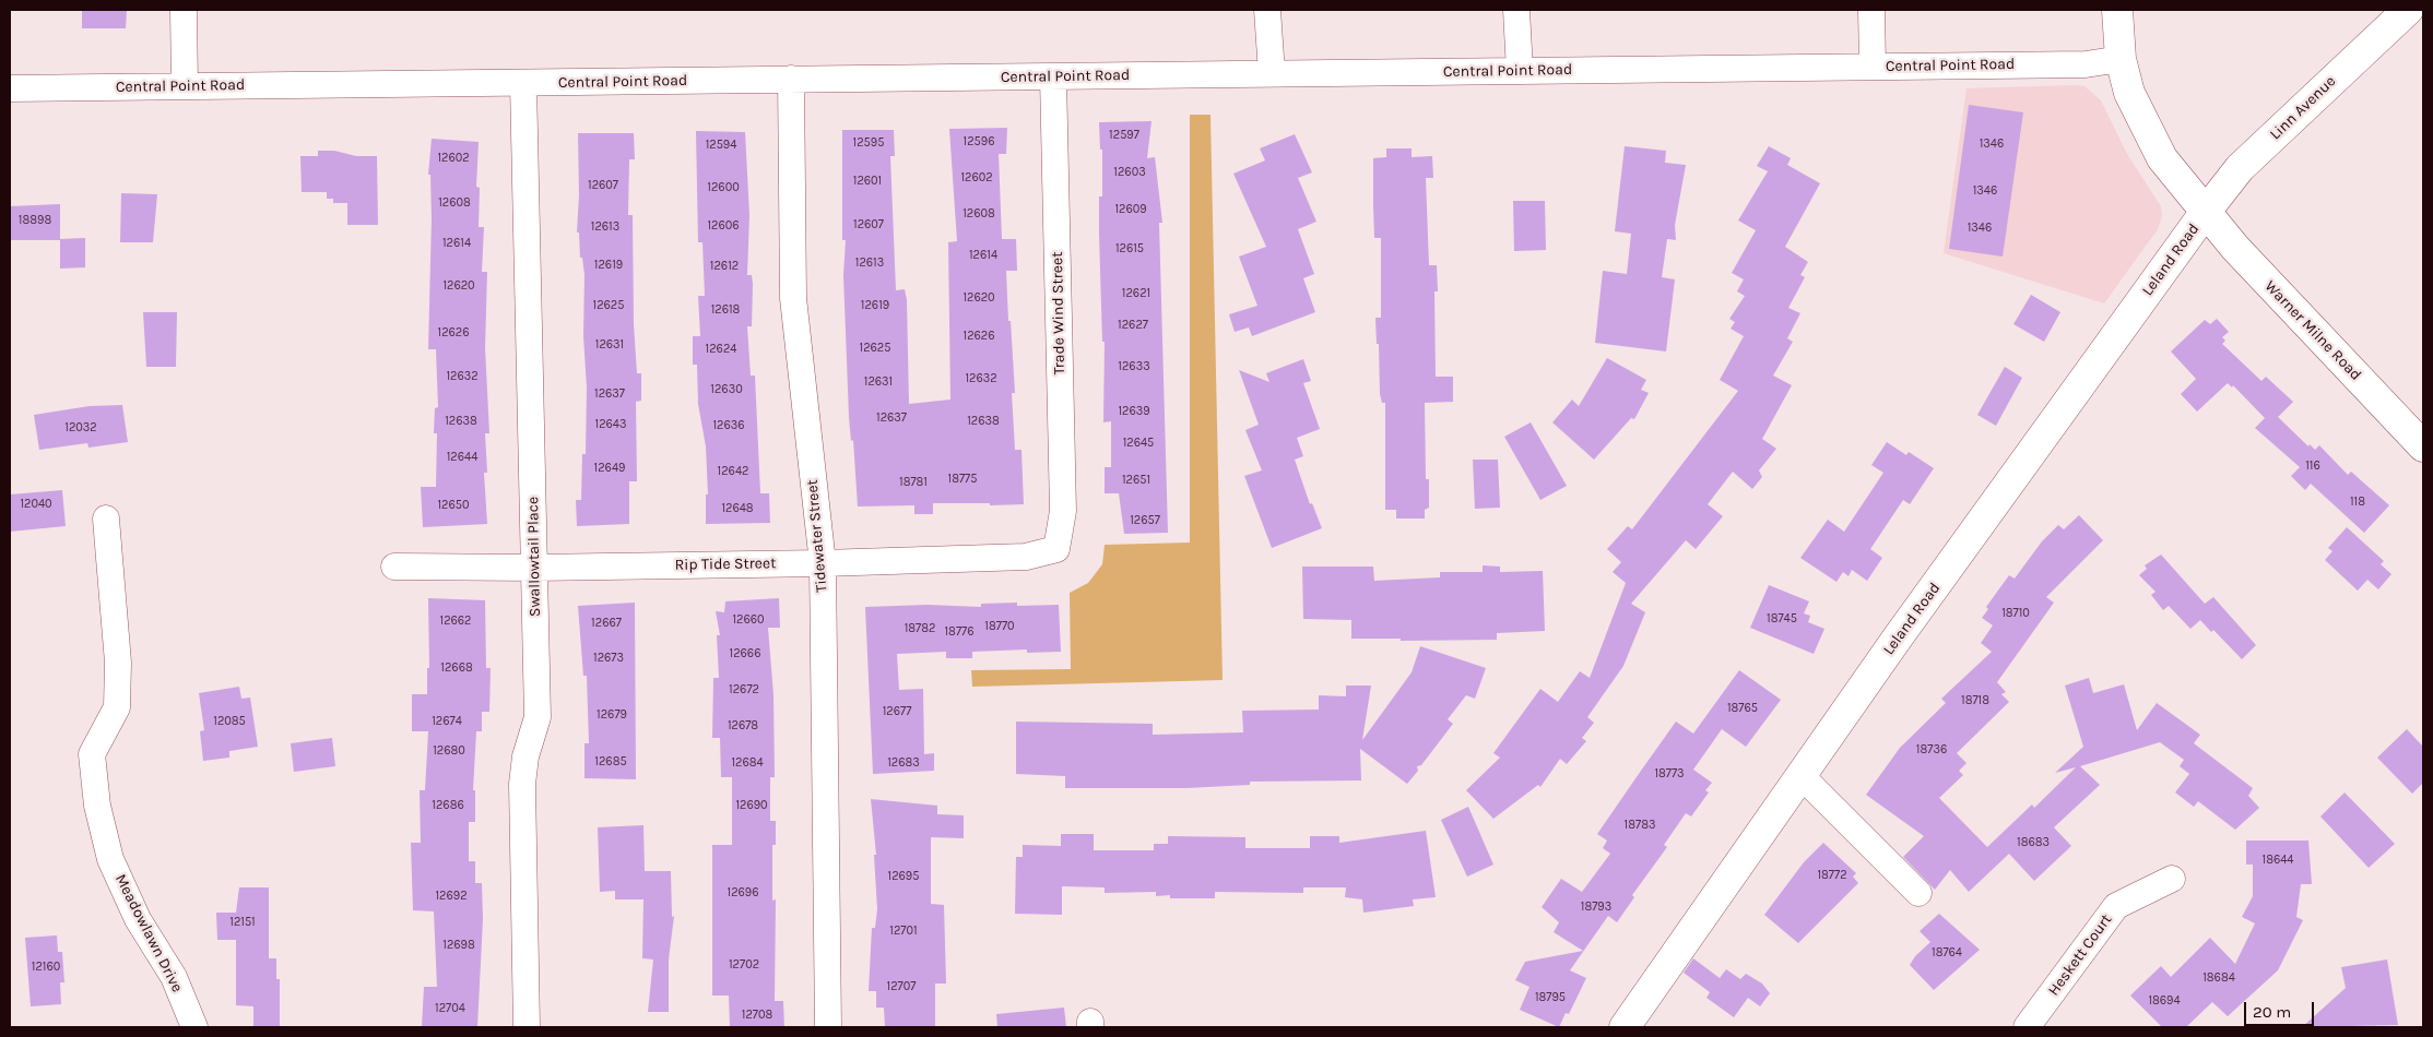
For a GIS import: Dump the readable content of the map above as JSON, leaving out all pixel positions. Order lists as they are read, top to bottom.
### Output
{
  "streets": {
    "main road": ["Linn Avenue", "Leland Road", "Warner Milne Road"],
    "street": [
      "Central Point Road",
      "Trade Wind Street",
      "Tidewater Street",
      "Swallowtail Place",
      "Rip Tide Street",
      "Meadowlawn Drive",
      "Heskett Court"
    ]
  },
  "crossings": [
    ["Central Point Road", "Trade Wind Street"],
    ["Central Point Road", "Warner Milne Road"],
    ["Central Point Road", "Tidewater Street"],
    ["Central Point Road", "Swallowtail Place"],
    ["Linn Avenue", "Leland Road"],
    ["Linn Avenue", "Warner Milne Road"],
    ["Leland Road", "Warner Milne Road"],
    ["Trade Wind Street", "Rip Tide Street"],
    ["Tidewater Street", "Rip Tide Street"],
    ["Swallowtail Place", "Rip Tide Street"]
  ],
  "house_numbers": [
    "12597",
    "12596",
    "12595",
    "1346",
    "12594",
    "12602",
    "12603",
    "12602",
    "12601",
    "12607",
    "12600",
    "1346",
    "12608",
    "12609",
    "12608",
    "18898",
    "12607",
    "12606",
    "12613",
    "1346",
    "12614",
    "12615",
    "12614",
    "12613",
    "12619",
    "12612",
    "12620",
    "12621",
    "12620",
    "12625",
    "12619",
    "12618",
    "12627",
    "12626",
    "12626",
    "12631",
    "12625",
    "12624",
    "12633",
    "12632",
    "12632",
    "12631",
    "12630",
    "12637",
    "12639",
    "12637",
    "12638",
    "12638",
    "12643",
    "12636",
    "12032",
    "12645",
    "12644",
    "116",
    "12649",
    "12642",
    "18775",
    "12651",
    "18781",
    "118",
    "12040",
    "12650",
    "12648",
    "12657",
    "18710",
    "18745",
    "12660",
    "12662",
    "12667",
    "18770",
    "18782",
    "18776",
    "12666",
    "12673",
    "12668",
    "12672",
    "18718",
    "18765",
    "12677",
    "12679",
    "12085",
    "12674",
    "12678",
    "18736",
    "12680",
    "12685",
    "12684",
    "12683",
    "18773",
    "12686",
    "12690",
    "18783",
    "18683",
    "18644",
    "18772",
    "12695",
    "12696",
    "12692",
    "18793",
    "12151",
    "12701",
    "12698",
    "18764",
    "12702",
    "12160",
    "18684",
    "12707",
    "18795",
    "18694",
    "12704",
    "12708"
  ],
  "scale_bar": "20 m"
}
